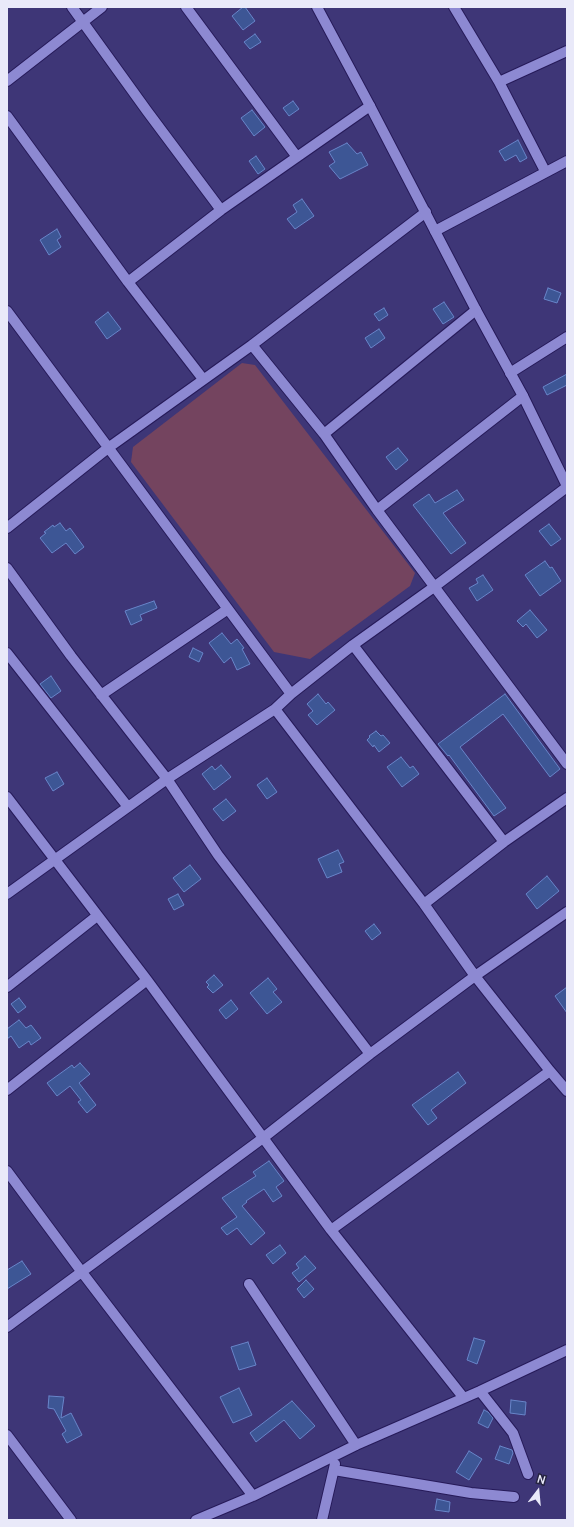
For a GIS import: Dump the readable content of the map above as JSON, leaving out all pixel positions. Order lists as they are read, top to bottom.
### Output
{
  "north": "top"
}
